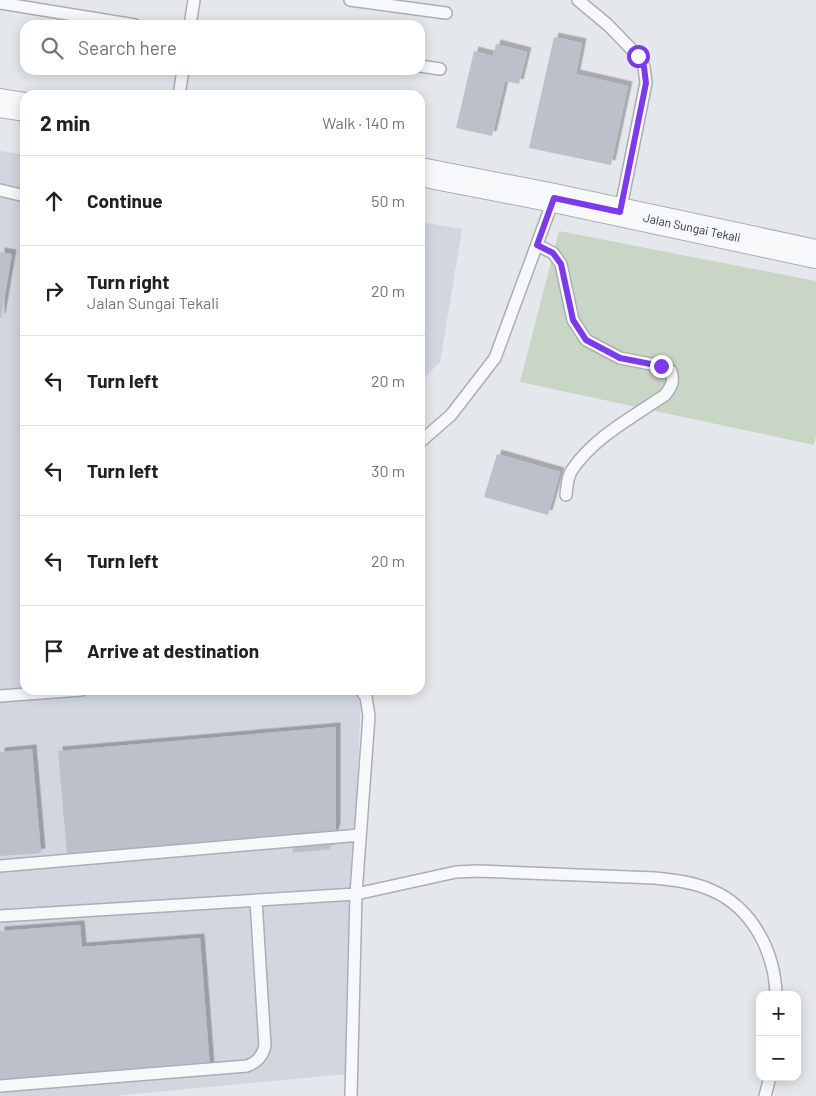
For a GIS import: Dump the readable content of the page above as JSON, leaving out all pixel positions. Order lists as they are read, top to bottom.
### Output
{
  "streets": {
    "street": ["Jalan Sungai Tekali"]
  },
  "page": {
    "search": "Search here",
    "heading": ["2 min", "Walk · 140 m"],
    "list": [
      ["Continue", "50 m"],
      ["Turn right", "Jalan Sungai Tekali", "20 m"],
      ["Turn left", "20 m"],
      ["Turn left", "30 m"],
      ["Turn left", "20 m"],
      "Arrive at destination"
    ],
    "map_buttons": ["+", "−"]
  }
}
